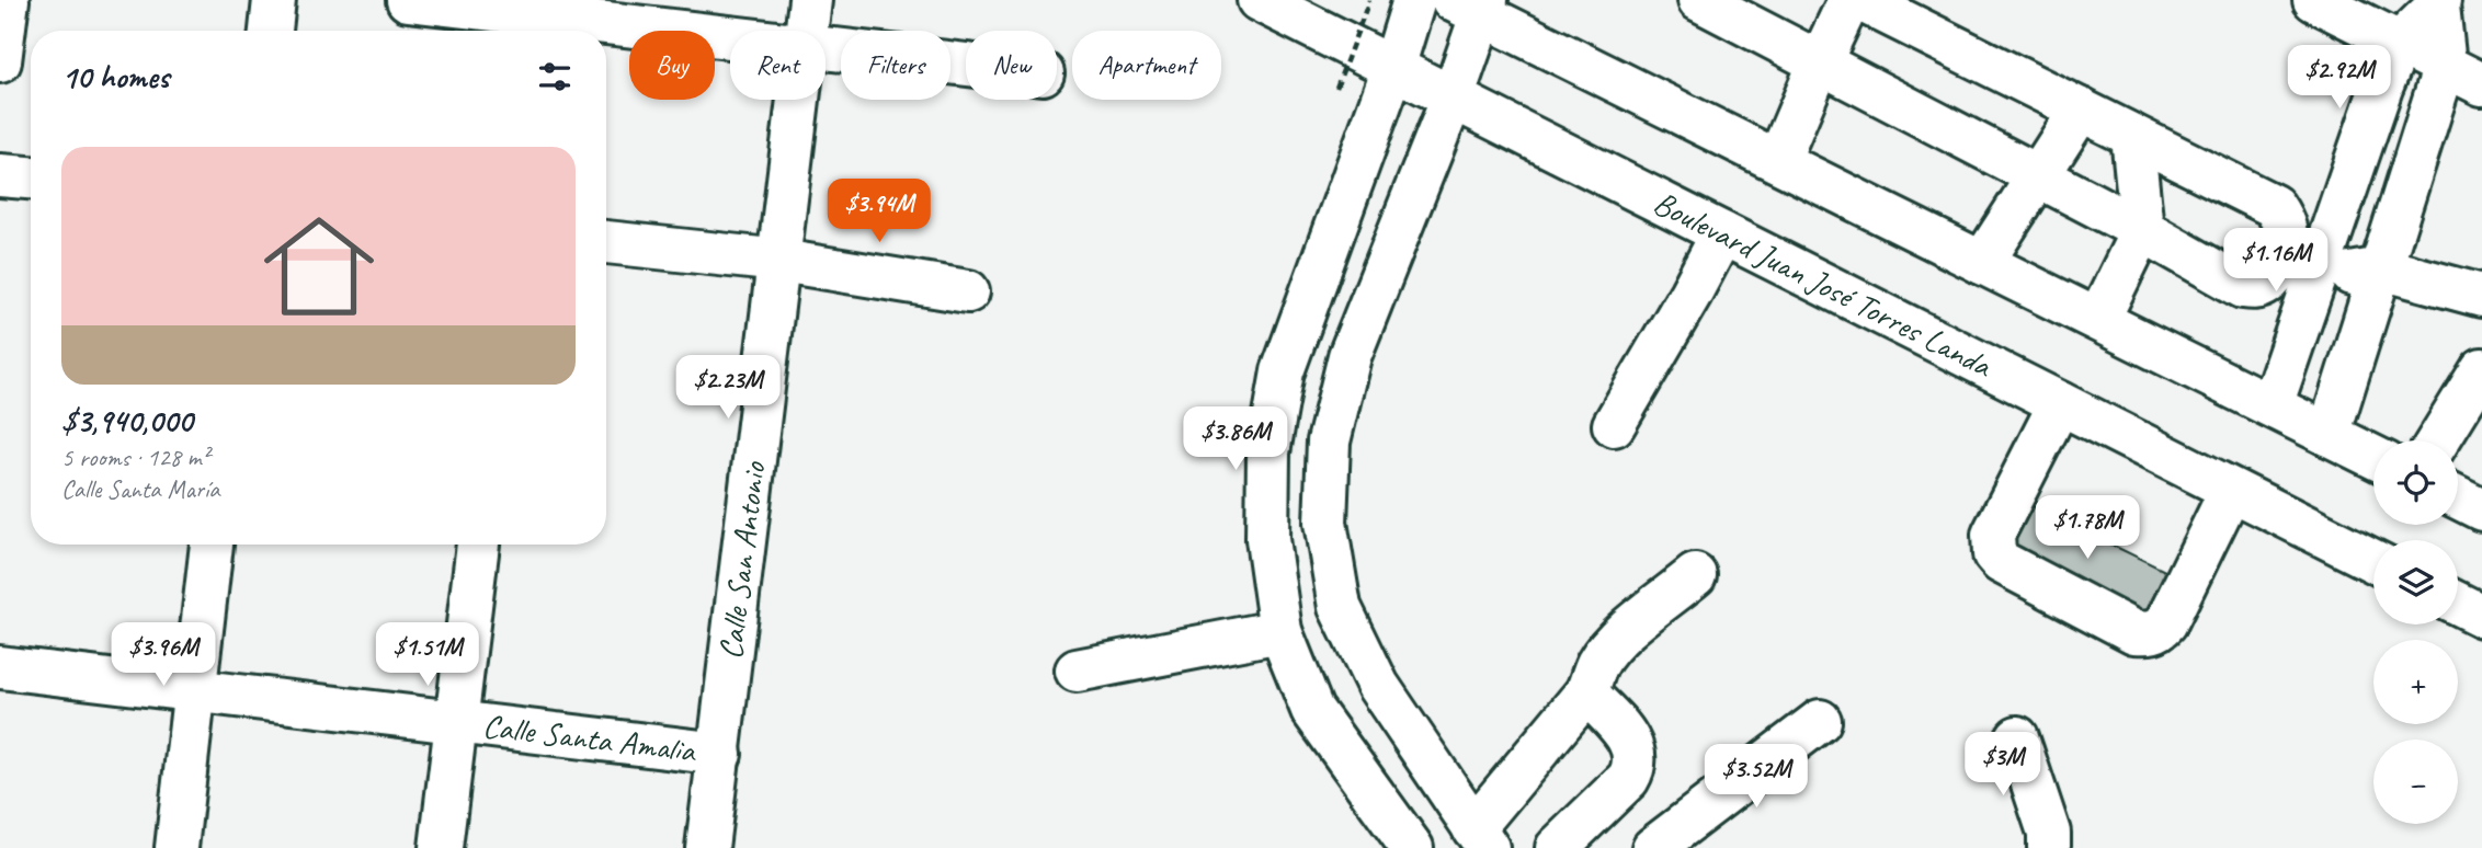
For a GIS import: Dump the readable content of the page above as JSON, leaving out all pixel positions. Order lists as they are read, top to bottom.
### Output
{
  "streets": {
    "street": ["Boulevard Juan José Torres Landa", "Calle San Antonio", "Calle Santa Amalia"]
  },
  "crossings": [
    ["Calle San Antonio", "Calle Santa Amalia"]
  ],
  "page": {
    "chip": [
      "Buy",
      "Rent",
      "Filters",
      "New",
      "Apartment"
    ],
    "heading": "10 homes",
    "price": [
      "$2.92M",
      "$3.94M",
      "$1.16M",
      "$2.23M",
      "$3.86M",
      "$1.78M",
      "$3.96M",
      "$1.51M",
      "$3M",
      "$3.52M"
    ],
    "list": [
      {
        "name": "$3,940,000",
        "note": "5 rooms · 128 m² · Calle Santa María"
      }
    ],
    "map_buttons": ["+", "−"]
  }
}
